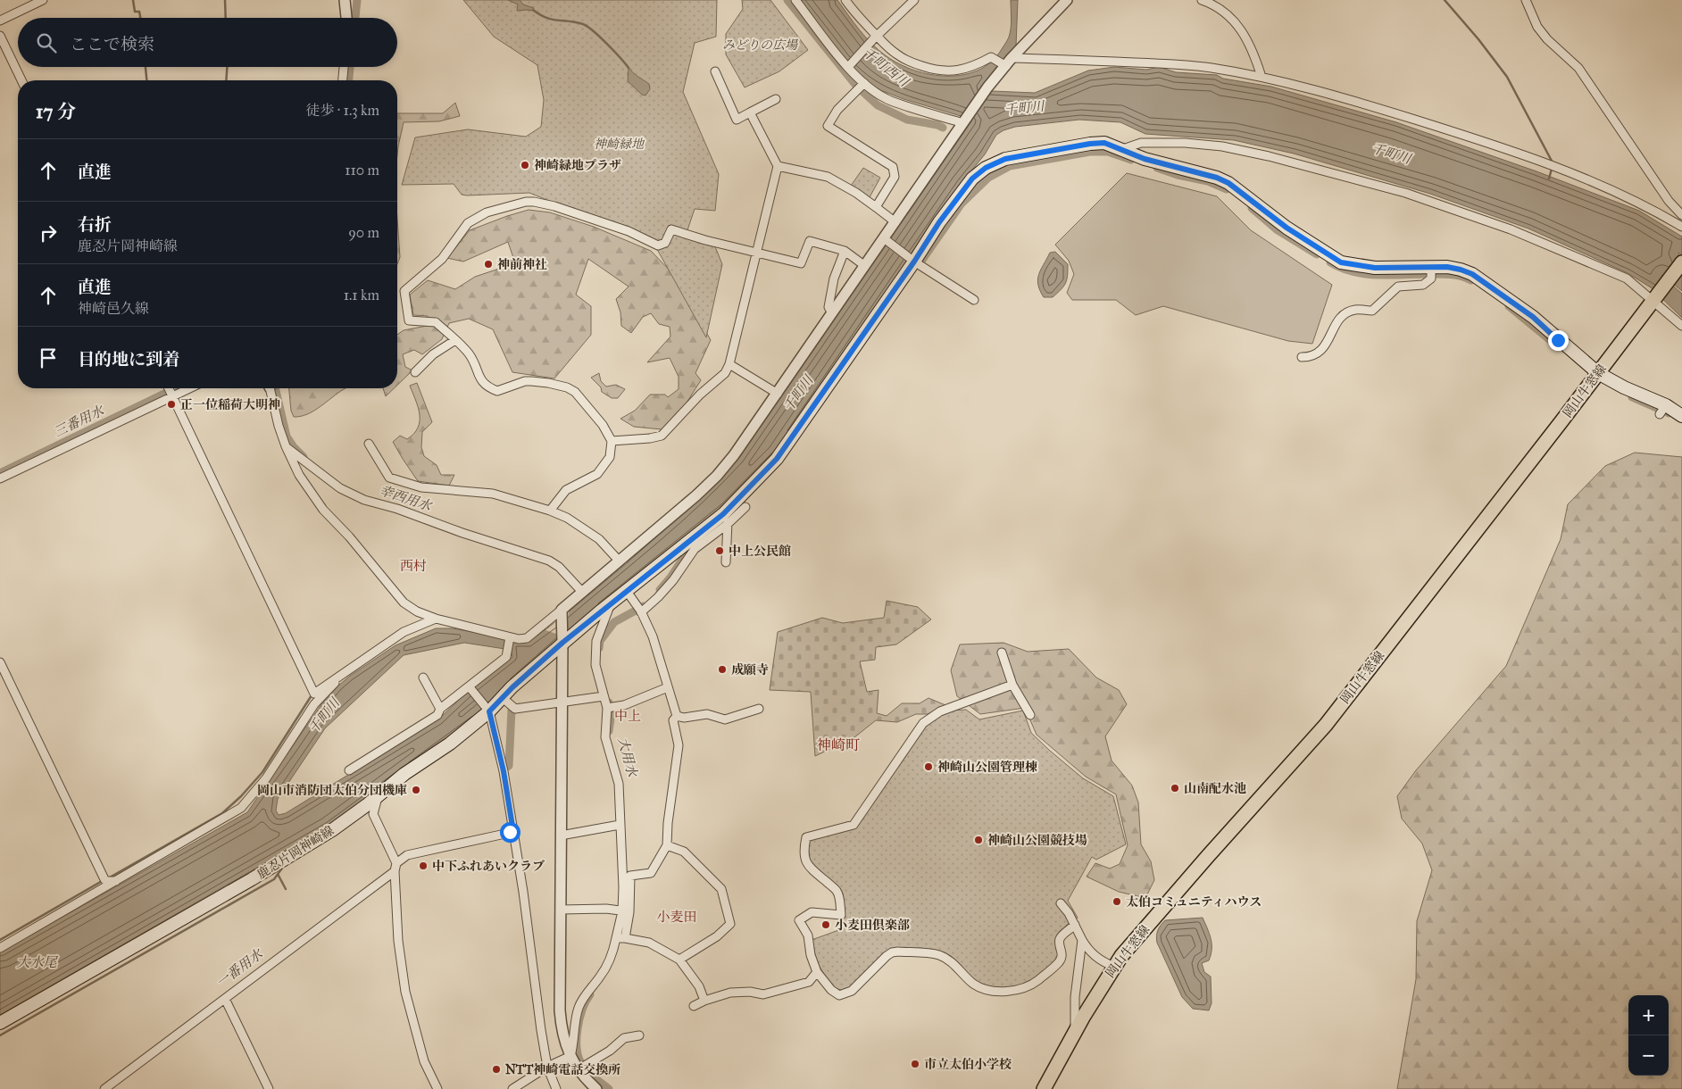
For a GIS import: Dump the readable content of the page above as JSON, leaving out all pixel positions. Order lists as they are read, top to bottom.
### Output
{
  "streets": {
    "main road": ["岡山牛窓線", "鹿忍片岡神崎線"]
  },
  "crossings": [
    ["岡山牛窓線", "鹿忍片岡神崎線"]
  ],
  "districts": [
    "西村",
    "中上",
    "神崎町",
    "小麦田"
  ],
  "water": [
    "千町西川",
    "千町川",
    "三番用水",
    "幸西用水",
    "大用水",
    "大水尾",
    "一番用水"
  ],
  "parks": ["みどりの広場", "神崎緑地"],
  "places": [
    "神崎緑地プラザ",
    "神前神社",
    "正一位稲荷大明神",
    "中上公民館",
    "成願寺",
    "神崎山公園管理棟",
    "山南配水池",
    "岡山市消防団太伯分団機庫",
    "神崎山公園競技場",
    "中下ふれあいクラブ",
    "太伯コミュニティハウス",
    "小麦田倶楽部",
    "市立太伯小学校",
    "NTT神崎電話交換所"
  ],
  "page": {
    "search": "ここで検索",
    "heading": ["17 分", "徒歩 · 1.3 km"],
    "list": [
      ["直進", "110 m"],
      ["右折", "鹿忍片岡神崎線", "90 m"],
      ["直進", "神崎邑久線", "1.1 km"],
      "目的地に到着"
    ],
    "map_buttons": ["+", "−"]
  }
}
